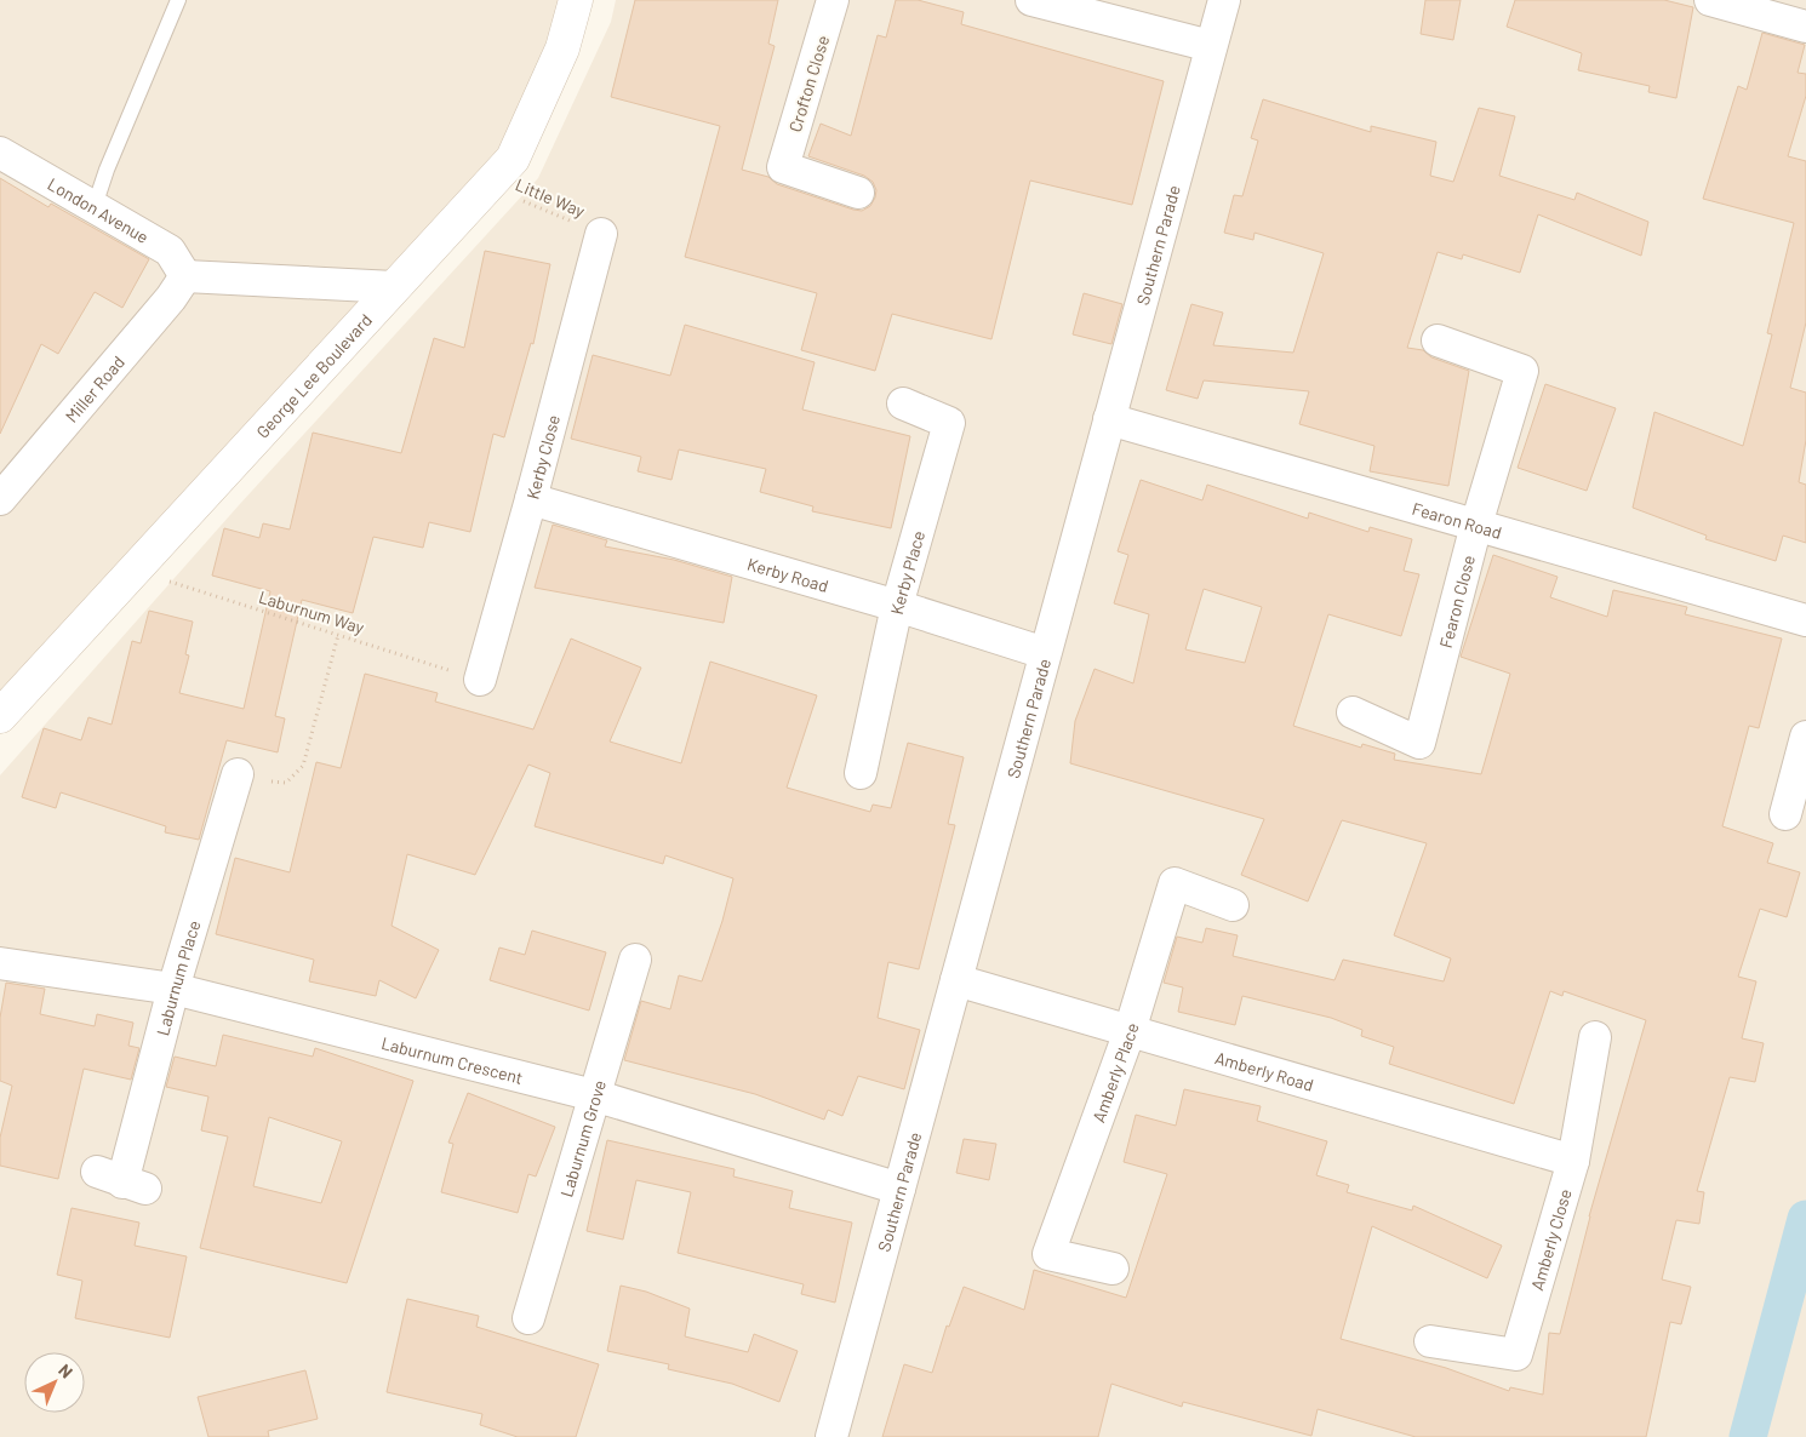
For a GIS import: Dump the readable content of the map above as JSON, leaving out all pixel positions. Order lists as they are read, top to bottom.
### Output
{
  "streets": {
    "main road": ["George Lee Boulevard"],
    "street": [
      "Crofton Close",
      "London Avenue",
      "Southern Parade",
      "Miller Road",
      "Kerby Close",
      "Fearon Road",
      "Kerby Place",
      "Kerby Road",
      "Fearon Close",
      "Laburnum Place",
      "Laburnum Crescent",
      "Amberly Road",
      "Amberly Place",
      "Laburnum Grove",
      "Amberly Close"
    ],
    "path": ["Little Way", "Laburnum Way"]
  },
  "crossings": [
    ["Little Way", "George Lee Boulevard"],
    ["Little Way", "Kerby Close"],
    ["London Avenue", "Miller Road"],
    ["Southern Parade", "Fearon Road"],
    ["Southern Parade", "Kerby Road"],
    ["Southern Parade", "Laburnum Crescent"],
    ["Southern Parade", "Amberly Road"],
    ["George Lee Boulevard", "Laburnum Way"],
    ["Kerby Close", "Kerby Road"],
    ["Kerby Close", "Laburnum Way"],
    ["Fearon Road", "Fearon Close"],
    ["Kerby Place", "Kerby Road"],
    ["Laburnum Place", "Laburnum Crescent"],
    ["Laburnum Crescent", "Laburnum Grove"],
    ["Amberly Road", "Amberly Place"],
    ["Amberly Road", "Amberly Close"]
  ],
  "north": "top right"
}
